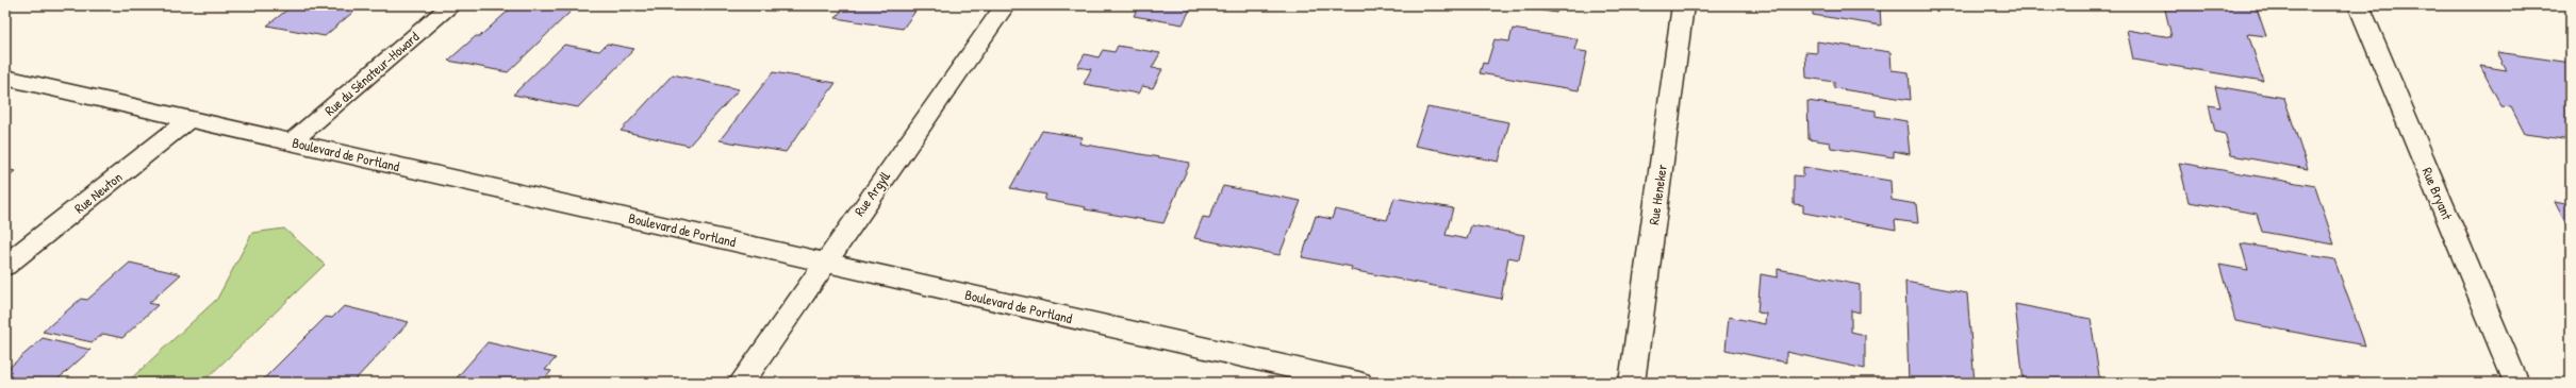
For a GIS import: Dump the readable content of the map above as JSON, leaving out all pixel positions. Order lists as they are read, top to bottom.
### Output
{
  "streets": {
    "street": [
      "Rue du Sénateur-Howard",
      "Boulevard de Portland",
      "Rue Newton",
      "Rue Argyll",
      "Rue Bryant",
      "Rue Heneker"
    ]
  },
  "crossings": [
    ["Rue du Sénateur-Howard", "Boulevard de Portland"],
    ["Boulevard de Portland", "Rue Newton"],
    ["Boulevard de Portland", "Rue Argyll"]
  ]
}
